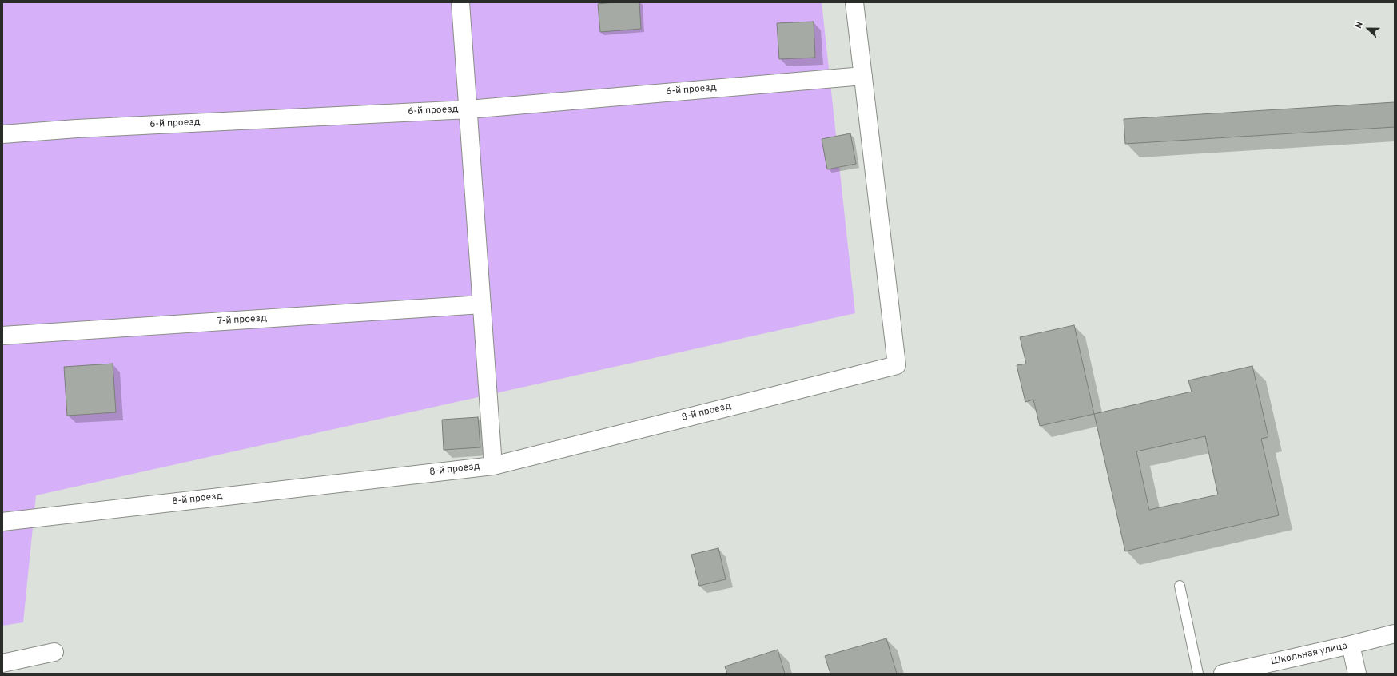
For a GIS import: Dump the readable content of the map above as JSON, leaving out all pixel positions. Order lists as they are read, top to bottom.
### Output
{
  "streets": {
    "street": [
      "6-й проезд",
      "7-й проезд",
      "8-й проезд",
      "Школьная улица"
    ]
  },
  "crossings": [
    ["6-й проезд", "8-й проезд"]
  ],
  "north": "left"
}
